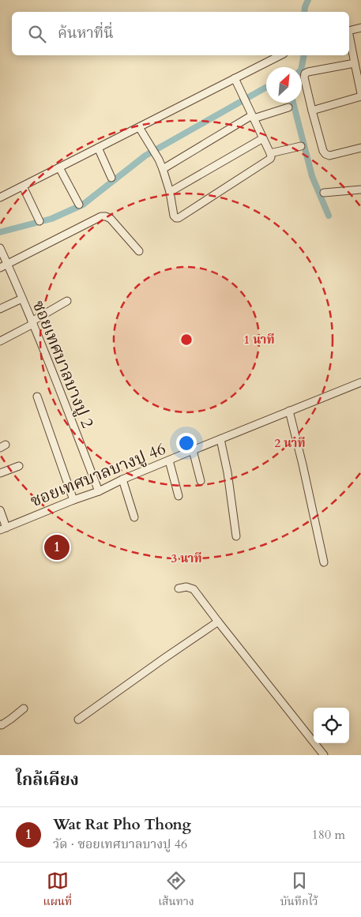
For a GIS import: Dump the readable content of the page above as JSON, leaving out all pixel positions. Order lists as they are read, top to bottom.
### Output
{
  "streets": {
    "street": ["ซอยเทศบาลบางปู 2", "ซอยเทศบาลบางปู 46"]
  },
  "crossings": [
    ["ซอยเทศบาลบางปู 2", "ซอยเทศบาลบางปู 46"]
  ],
  "north": "top right",
  "page": {
    "search": "ค้นหาที่นี่",
    "pins": "1",
    "heading": "ใกล้เคียง",
    "list": [
      {
        "mark": "1",
        "name": "Wat Rat Pho Thong",
        "note": "วัด · ซอยเทศบาลบางปู 46",
        "value": "180 m"
      }
    ],
    "nav": ["แผนที่", "เส้นทาง", "บันทึกไว้"]
  },
  "rings": ["1 นาที", "2 นาที", "3 นาที"]
}
